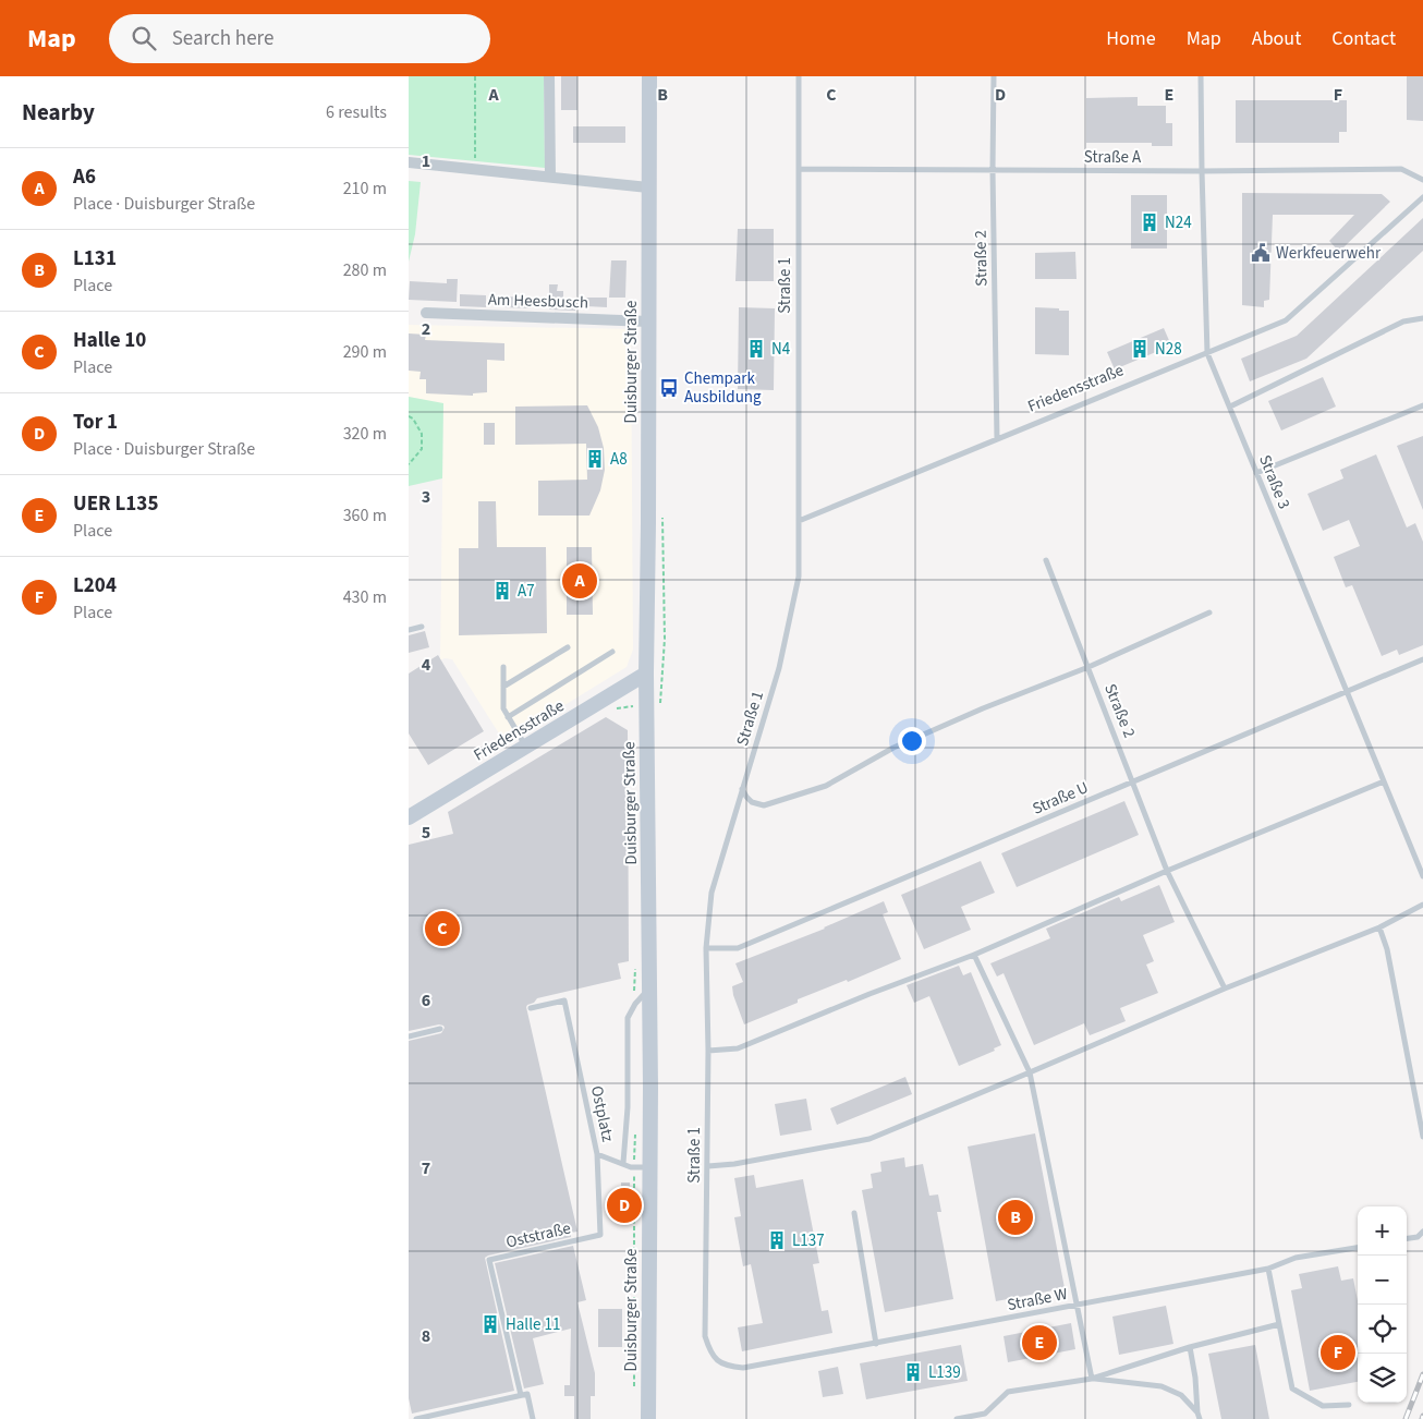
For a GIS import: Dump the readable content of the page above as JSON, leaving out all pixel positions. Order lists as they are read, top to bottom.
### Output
{
  "streets": {
    "main road": ["Duisburger Straße", "Friedensstraße"],
    "street": ["Am Heesbusch"],
    "lane": [
      "Straße A",
      "Straße 2",
      "Straße 1",
      "Straße 3",
      "Straße U",
      "Ostplatz",
      "Oststraße",
      "Straße W"
    ]
  },
  "crossings": [
    ["Straße A", "Straße 2"],
    ["Straße A", "Straße 1"],
    ["Straße A", "Straße 3"],
    ["Straße 2", "Friedensstraße"],
    ["Straße 2", "Straße U"],
    ["Straße 1", "Friedensstraße"],
    ["Straße 1", "Straße U"],
    ["Straße 1", "Straße W"],
    ["Am Heesbusch", "Duisburger Straße"],
    ["Duisburger Straße", "Friedensstraße"],
    ["Friedensstraße", "Straße 3"],
    ["Straße 3", "Straße U"],
    ["Ostplatz", "Oststraße"]
  ],
  "places": {
    "building": [
      "N24",
      "N4",
      "N28",
      "A8",
      "A7",
      "L137",
      "Halle 11",
      "L139"
    ],
    "public building": ["Werkfeuerwehr"],
    "bus stop": ["Chempark Ausbildung"]
  },
  "page": {
    "header": "Map",
    "search": "Search here",
    "nav": [
      "Home",
      "Map",
      "About",
      "Contact"
    ],
    "heading": ["Nearby", "6 results"],
    "list": [
      {
        "mark": "A",
        "name": "A6",
        "note": "Place · Duisburger Straße",
        "value": "210 m"
      },
      {
        "mark": "B",
        "name": "L131",
        "note": "Place",
        "value": "280 m"
      },
      {
        "mark": "C",
        "name": "Halle 10",
        "note": "Place",
        "value": "290 m"
      },
      {
        "mark": "D",
        "name": "Tor 1",
        "note": "Place · Duisburger Straße",
        "value": "320 m"
      },
      {
        "mark": "E",
        "name": "UER L135",
        "note": "Place",
        "value": "360 m"
      },
      {
        "mark": "F",
        "name": "L204",
        "note": "Place",
        "value": "430 m"
      }
    ],
    "pins": [
      "A",
      "C",
      "D",
      "B",
      "E",
      "F"
    ],
    "map_buttons": ["+", "−"]
  },
  "grid": {
    "columns": [
      "A",
      "B",
      "C",
      "D",
      "E",
      "F"
    ],
    "rows": [
      "1",
      "2",
      "3",
      "4",
      "5",
      "6",
      "7",
      "8"
    ]
  }
}
